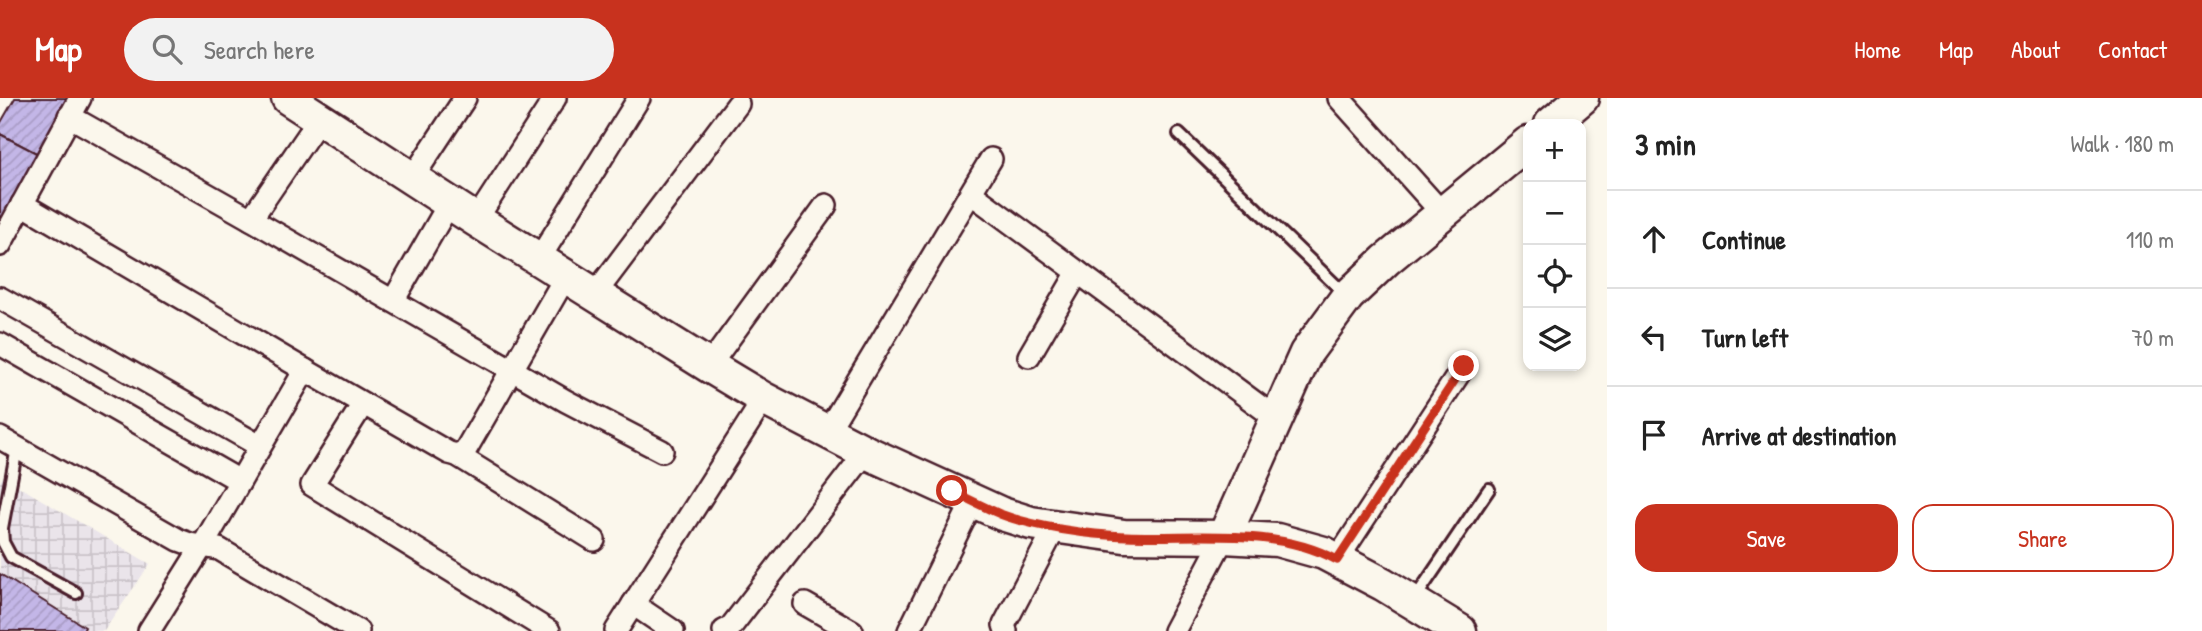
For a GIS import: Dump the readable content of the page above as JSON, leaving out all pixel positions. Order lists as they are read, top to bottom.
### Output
{
  "page": {
    "header": "Map",
    "search": "Search here",
    "nav": [
      "Home",
      "Map",
      "About",
      "Contact"
    ],
    "heading": ["3 min", "Walk · 180 m"],
    "map_buttons": ["+", "−"],
    "list": [
      ["Continue", "110 m"],
      ["Turn left", "70 m"],
      "Arrive at destination"
    ],
    "buttons": ["Save", "Share"]
  }
}
